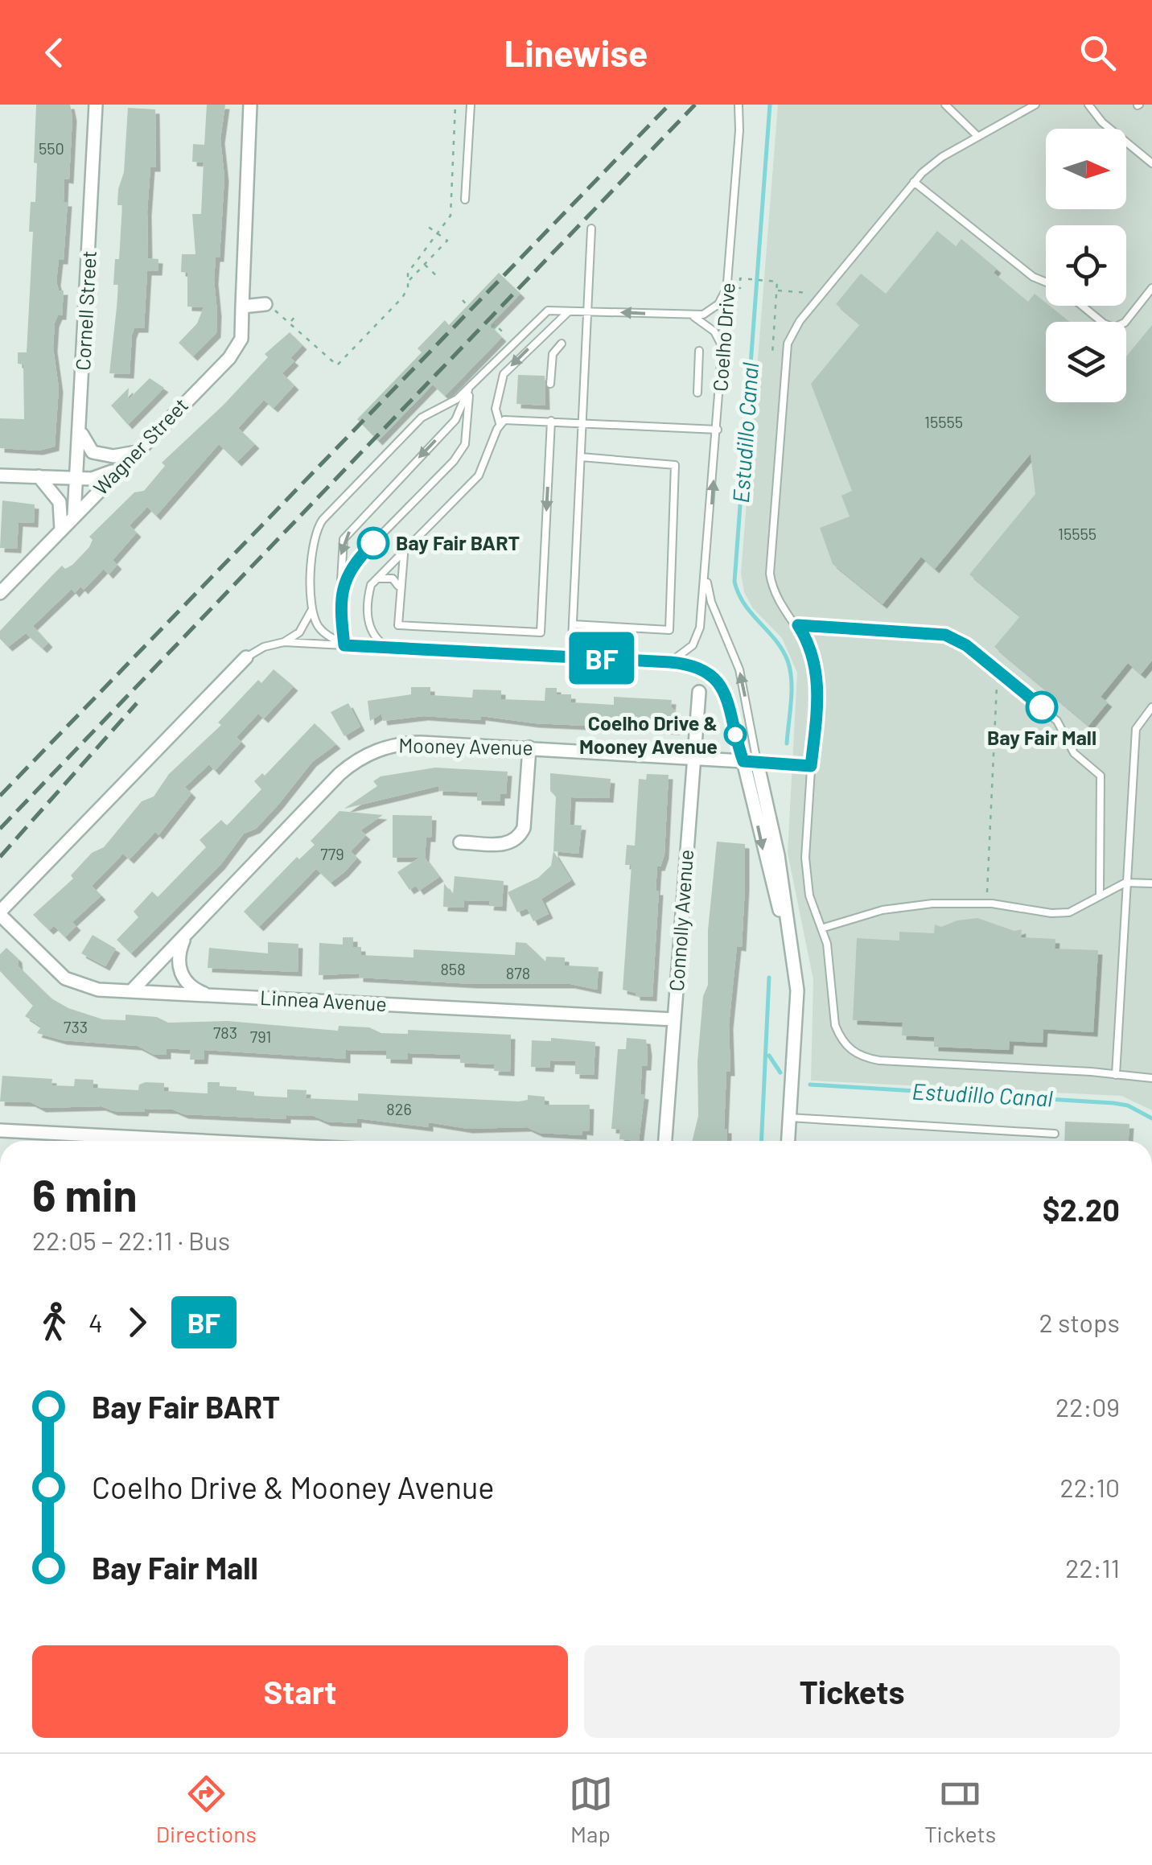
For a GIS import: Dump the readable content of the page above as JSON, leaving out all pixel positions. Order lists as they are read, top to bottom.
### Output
{
  "streets": {
    "street": [
      "Cornell Street",
      "Coelho Drive",
      "Wagner Street",
      "Mooney Avenue",
      "Connolly Avenue",
      "Linnea Avenue"
    ]
  },
  "crossings": [
    ["Cornell Street", "Wagner Street"],
    ["Coelho Drive", "Mooney Avenue"],
    ["Mooney Avenue", "Connolly Avenue"],
    ["Mooney Avenue", "Linnea Avenue"],
    ["Connolly Avenue", "Linnea Avenue"]
  ],
  "water": ["Estudillo Canal"],
  "places": ["Bay Fair BART", "Bay Fair Mall", "Coelho Drive & Mooney Avenue"],
  "lines": ["bus line BF"],
  "house_numbers": [
    "550",
    "15555",
    "15555",
    "779",
    "858",
    "878",
    "733",
    "783",
    "791",
    "826"
  ],
  "north": "right",
  "page": {
    "header": "Linewise",
    "on_map": "BF",
    "heading": ["6 min", "22:05 – 22:11 · Bus", "$2.20"],
    "legs": ["4", "BF", "2 stops"],
    "list": [
      {
        "name": "Bay Fair BART",
        "value": "22:09"
      },
      {
        "name": "Coelho Drive & Mooney Avenue",
        "value": "22:10"
      },
      {
        "name": "Bay Fair Mall",
        "value": "22:11"
      }
    ],
    "buttons": ["Start", "Tickets"],
    "tabs": ["Directions", "Map", "Tickets"]
  }
}
